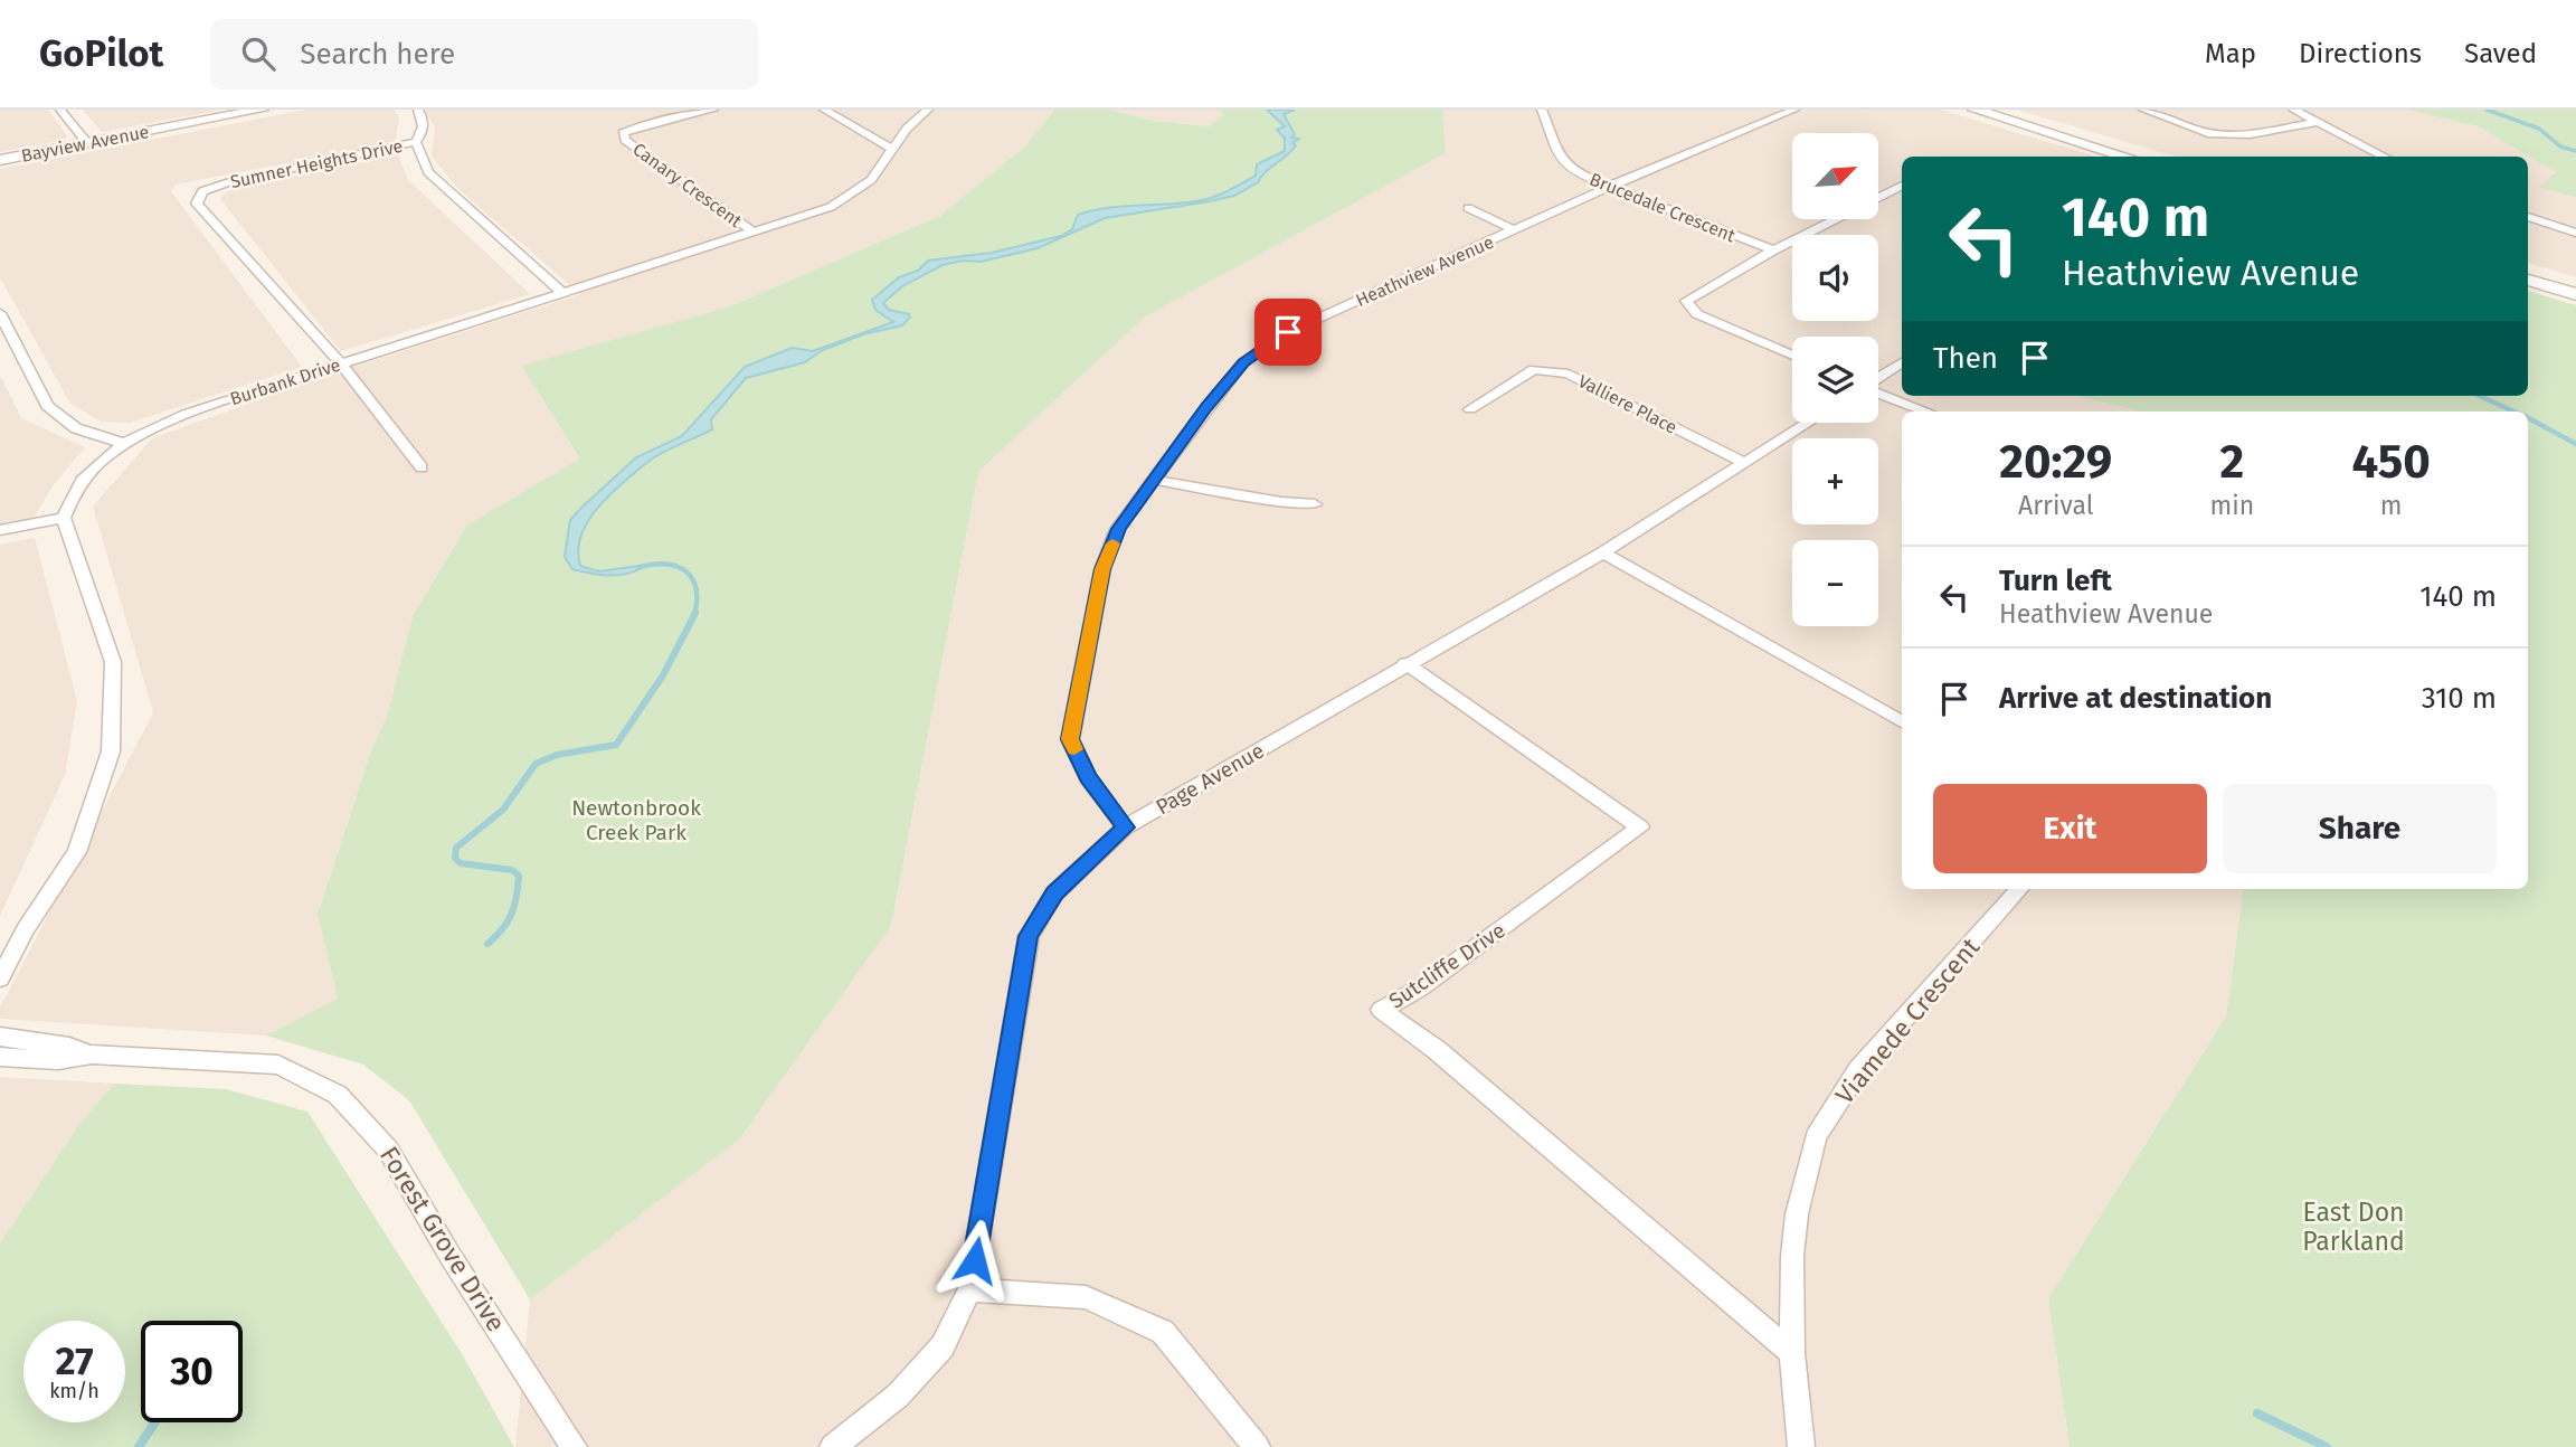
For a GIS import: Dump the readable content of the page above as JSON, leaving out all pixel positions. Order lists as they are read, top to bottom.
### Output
{
  "streets": {
    "main road": ["Bayview Avenue"],
    "street": [
      "Sumner Heights Drive",
      "Canary Crescent",
      "Brucedale Crescent",
      "Heathview Avenue",
      "Burbank Drive",
      "Valliere Place",
      "Page Avenue",
      "Sutcliffe Drive",
      "Viamede Crescent",
      "Forest Grove Drive"
    ]
  },
  "crossings": [
    ["Sumner Heights Drive", "Burbank Drive"],
    ["Canary Crescent", "Burbank Drive"],
    ["Brucedale Crescent", "Heathview Avenue"],
    ["Heathview Avenue", "Page Avenue"],
    ["Valliere Place", "Page Avenue"],
    ["Page Avenue", "Sutcliffe Drive"],
    ["Sutcliffe Drive", "Viamede Crescent"]
  ],
  "parks": ["Newtonbrook Creek Park", "East Don Parkland"],
  "north": "top right",
  "page": {
    "header": "GoPilot",
    "search": "Search here",
    "nav": ["Map", "Directions", "Saved"],
    "map_buttons": ["+", "−"],
    "turn": ["140 m", "Heathview Avenue"],
    "then": "Then",
    "eta": [
      "20:29",
      "Arrival",
      "2",
      "min",
      "450",
      "m"
    ],
    "list": [
      {
        "name": "Turn left",
        "note": "Heathview Avenue",
        "value": "140 m"
      },
      {
        "name": "Arrive at destination",
        "value": "310 m"
      }
    ],
    "buttons": ["Exit", "Share"],
    "speed": "27 km/h",
    "limit": "30"
  }
}
